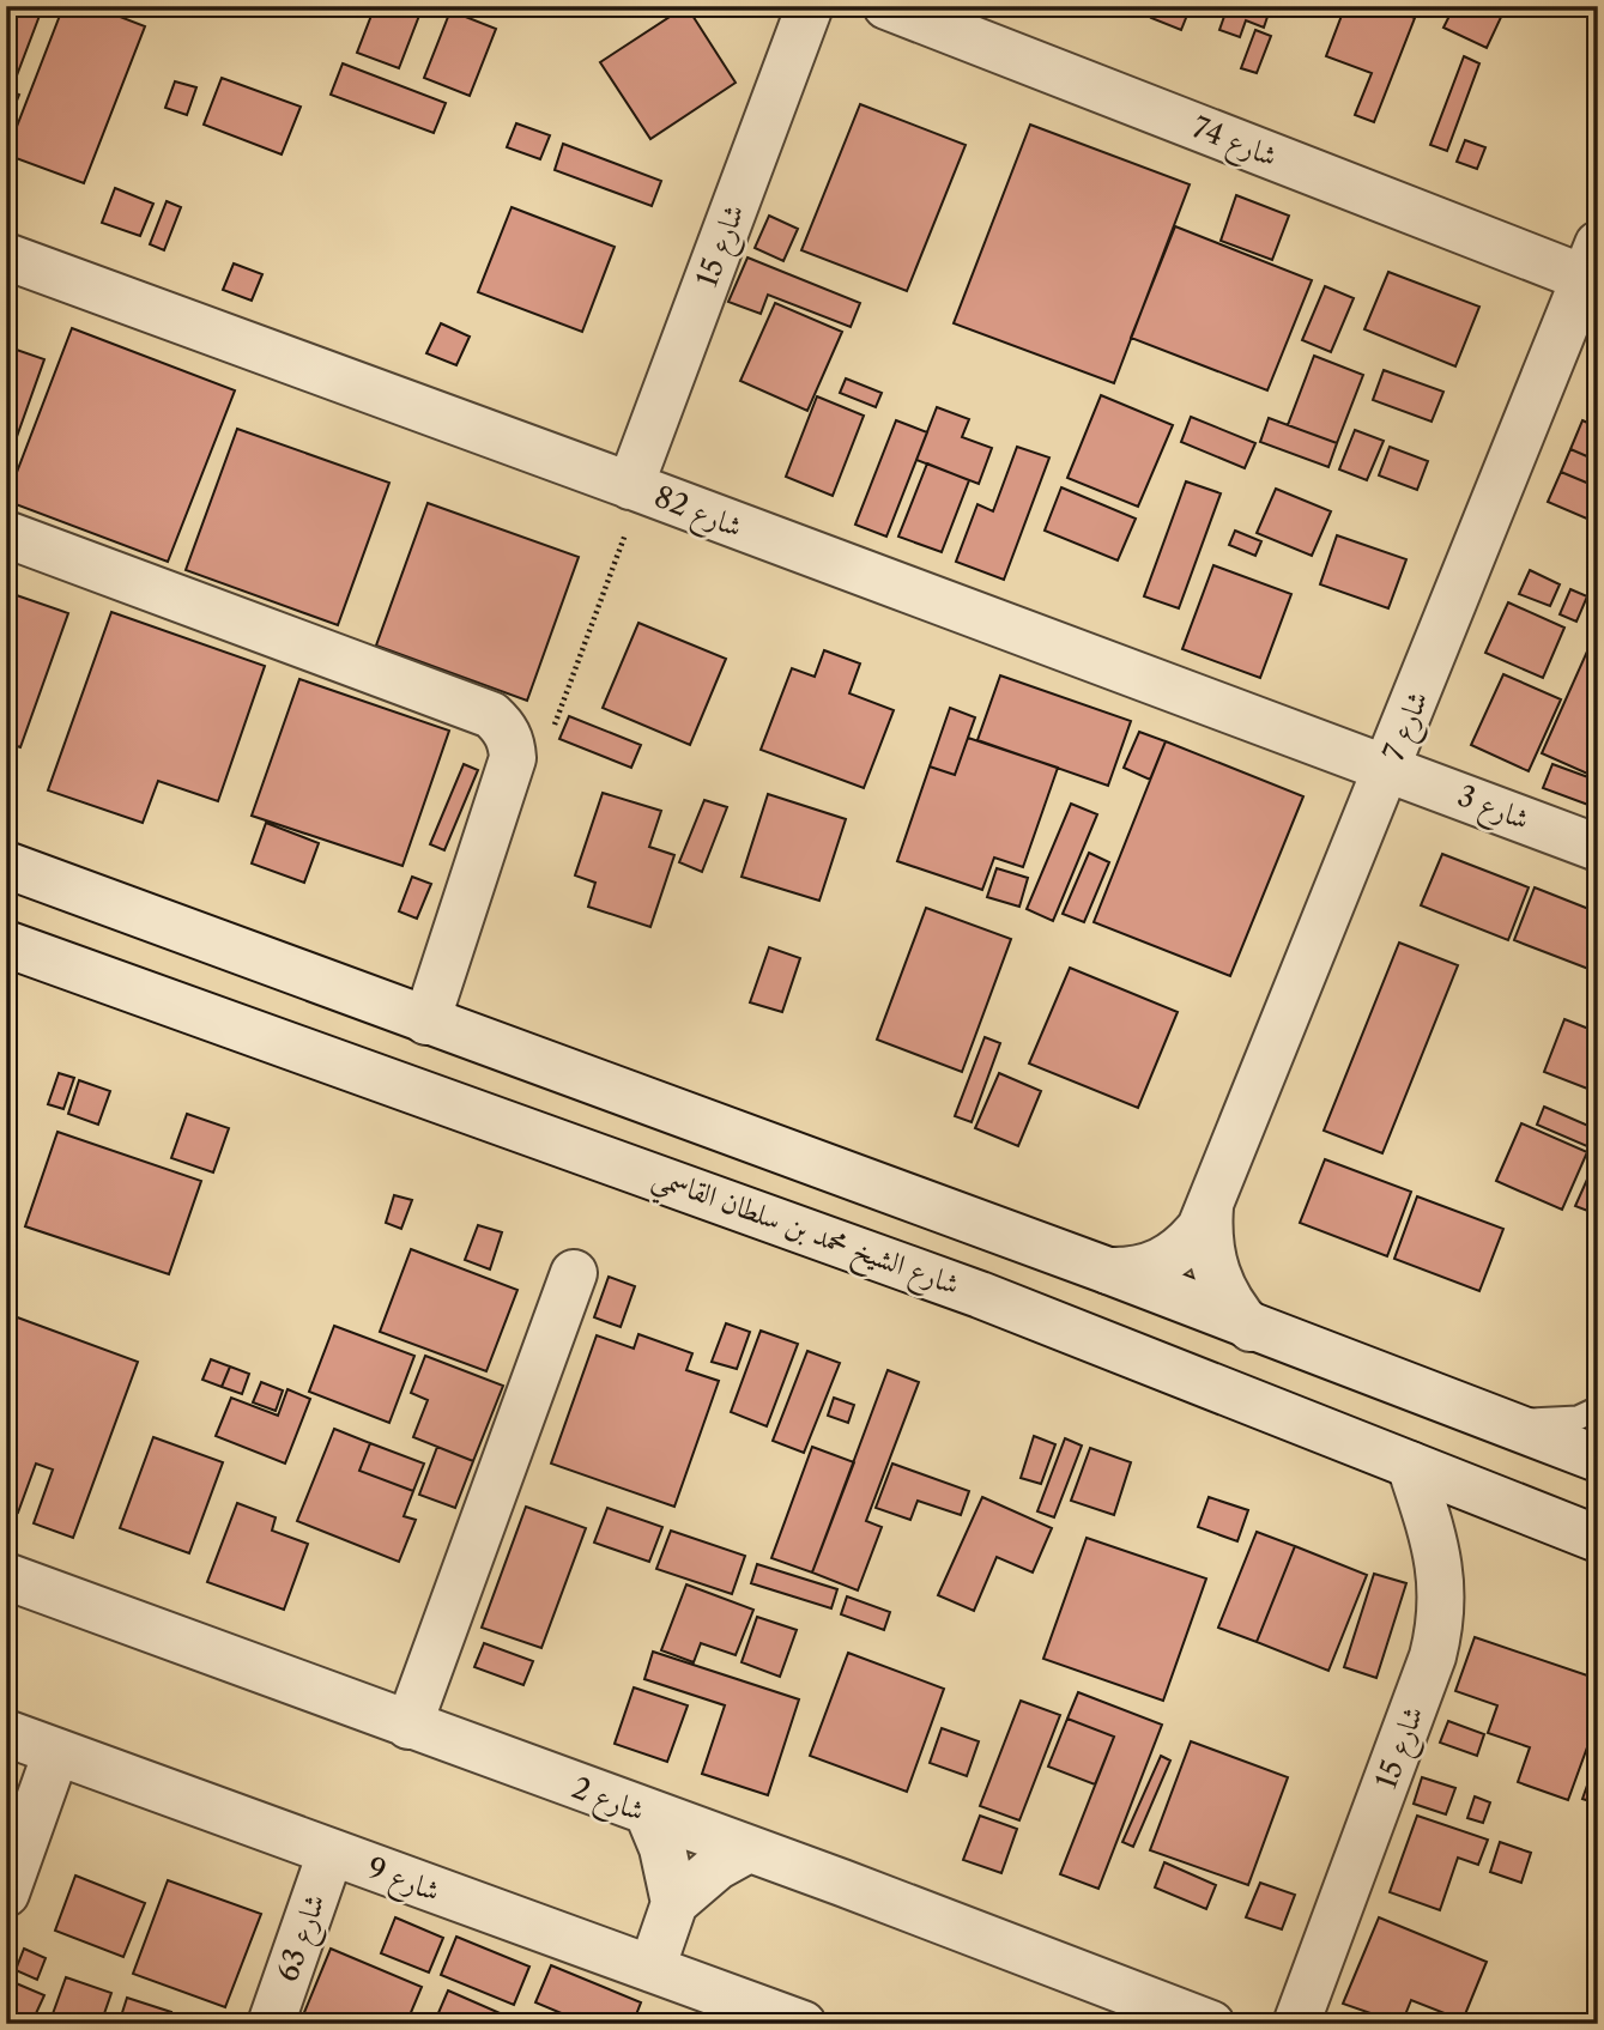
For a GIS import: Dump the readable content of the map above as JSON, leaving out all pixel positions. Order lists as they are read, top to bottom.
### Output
{
  "streets": {
    "street": [
      "شارع 74",
      "شارع 15",
      "شارع 82",
      "شارع 7",
      "شارع 3",
      "شارع الشيخ محمد بن سلطان القاسمي",
      "شارع 2",
      "شارع 9",
      "شارع 63"
    ]
  },
  "crossings": [
    ["شارع 74", "شارع 7"],
    ["شارع 15", "شارع 82"],
    ["شارع 15", "شارع الشيخ محمد بن سلطان القاسمي"],
    ["شارع 82", "شارع 7"],
    ["شارع 82", "شارع 3"],
    ["شارع 7", "شارع 3"],
    ["شارع 9", "شارع 63"]
  ]
}
